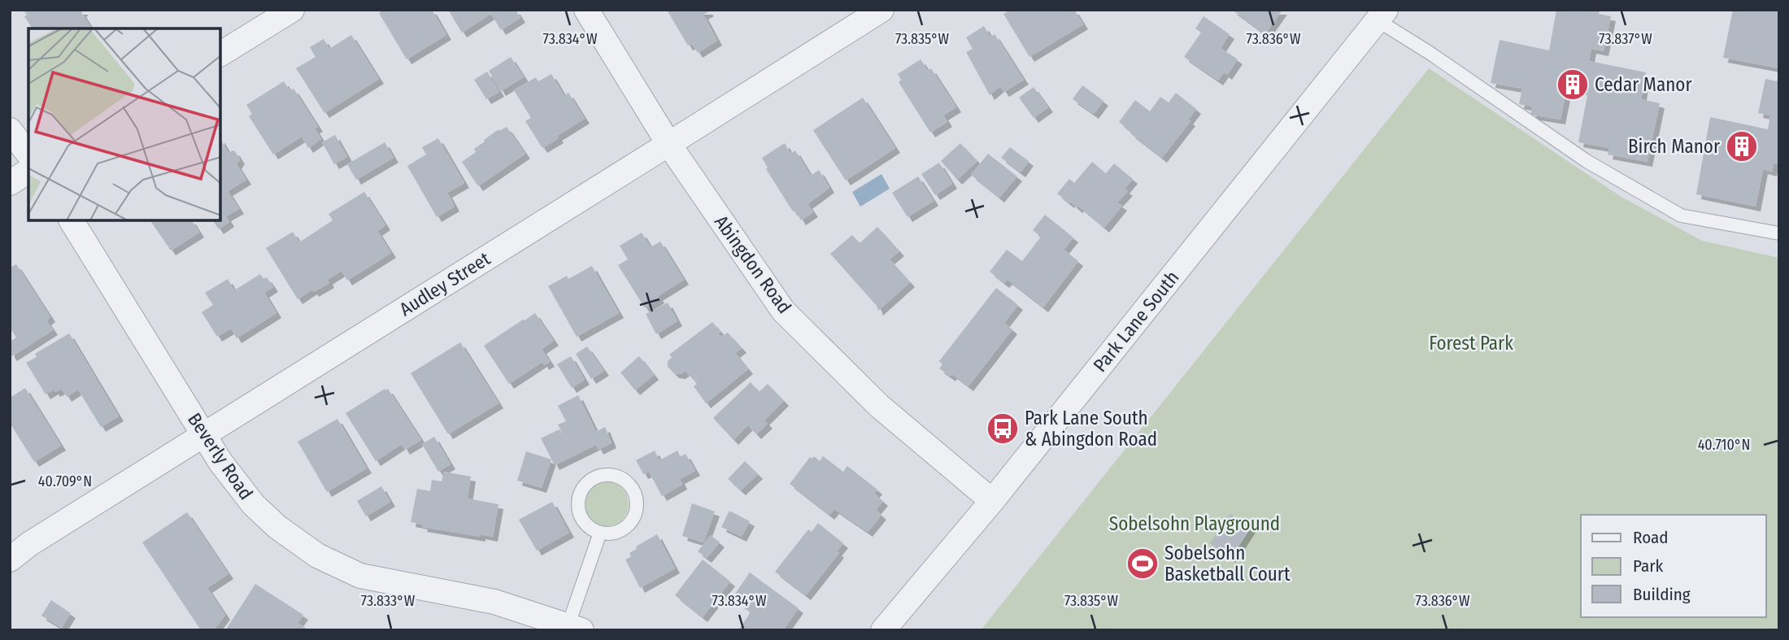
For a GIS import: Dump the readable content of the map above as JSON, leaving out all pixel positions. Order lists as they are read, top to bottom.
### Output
{
  "streets": {
    "street": [
      "Abingdon Road",
      "Audley Street",
      "Park Lane South",
      "Beverly Road"
    ]
  },
  "crossings": [
    ["Abingdon Road", "Audley Street"],
    ["Abingdon Road", "Park Lane South"],
    ["Audley Street", "Beverly Road"]
  ],
  "parks": ["Forest Park", "Sobelsohn Playground"],
  "places": {
    "building": ["Cedar Manor", "Birch Manor"],
    "bus stop": ["Park Lane South & Abingdon Road"],
    "sports": ["Sobelsohn Basketball Court"]
  },
  "legend": ["Road", "Park", "Building"],
  "coordinates": [
    "73.834°W",
    "73.835°W",
    "73.836°W",
    "73.837°W",
    "40.710°N",
    "40.709°N",
    "73.833°W"
  ]
}
